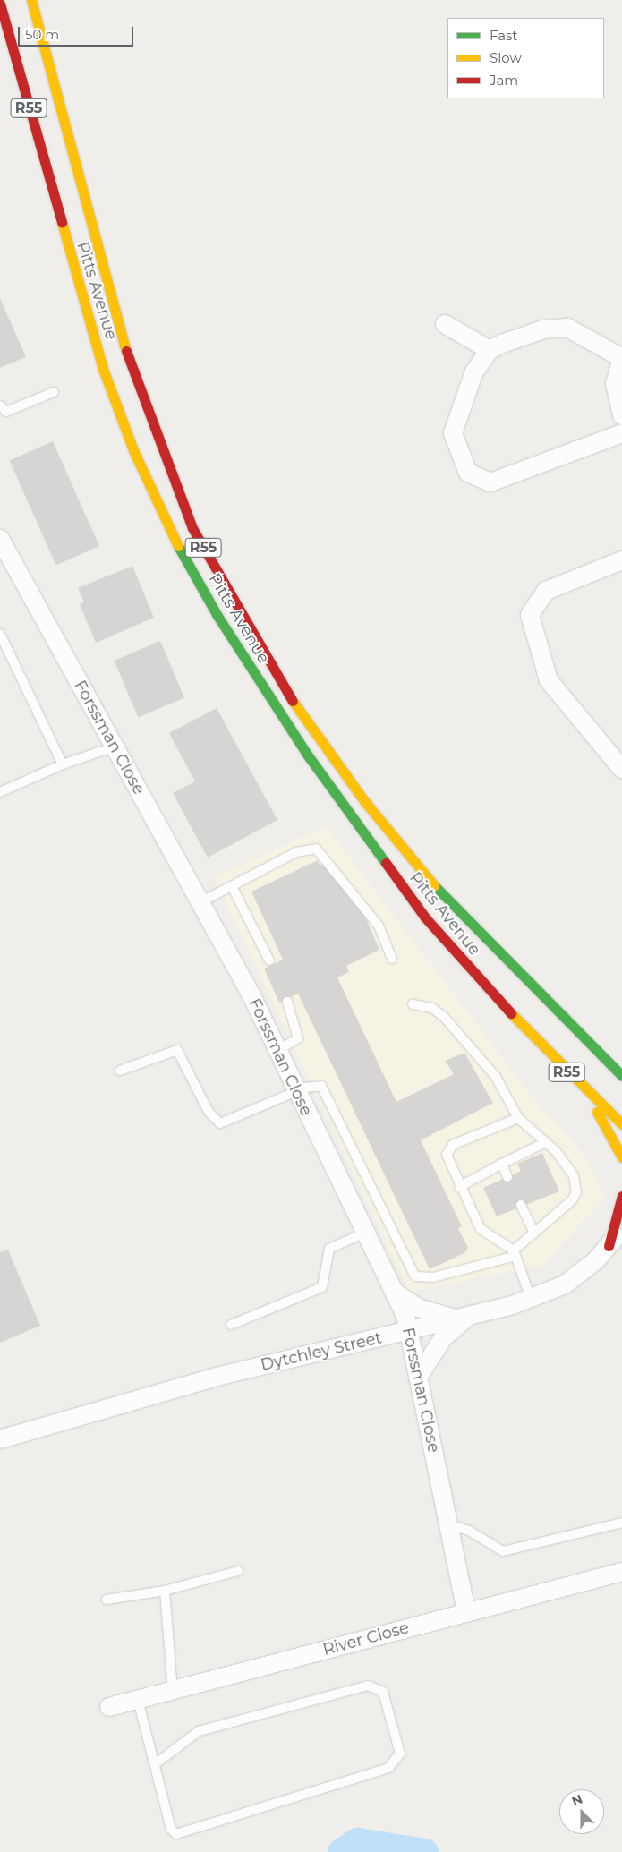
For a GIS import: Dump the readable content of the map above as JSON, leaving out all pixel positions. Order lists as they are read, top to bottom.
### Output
{
  "streets": {
    "main road": ["R55", "Pitts Avenue"],
    "street": ["Forssman Close", "Dytchley Street", "River Close"]
  },
  "crossings": [
    ["Forssman Close", "Dytchley Street"],
    ["Forssman Close", "River Close"]
  ],
  "legend": ["Fast", "Slow", "Jam"],
  "scale_bar": "50 m",
  "north": "top"
}
